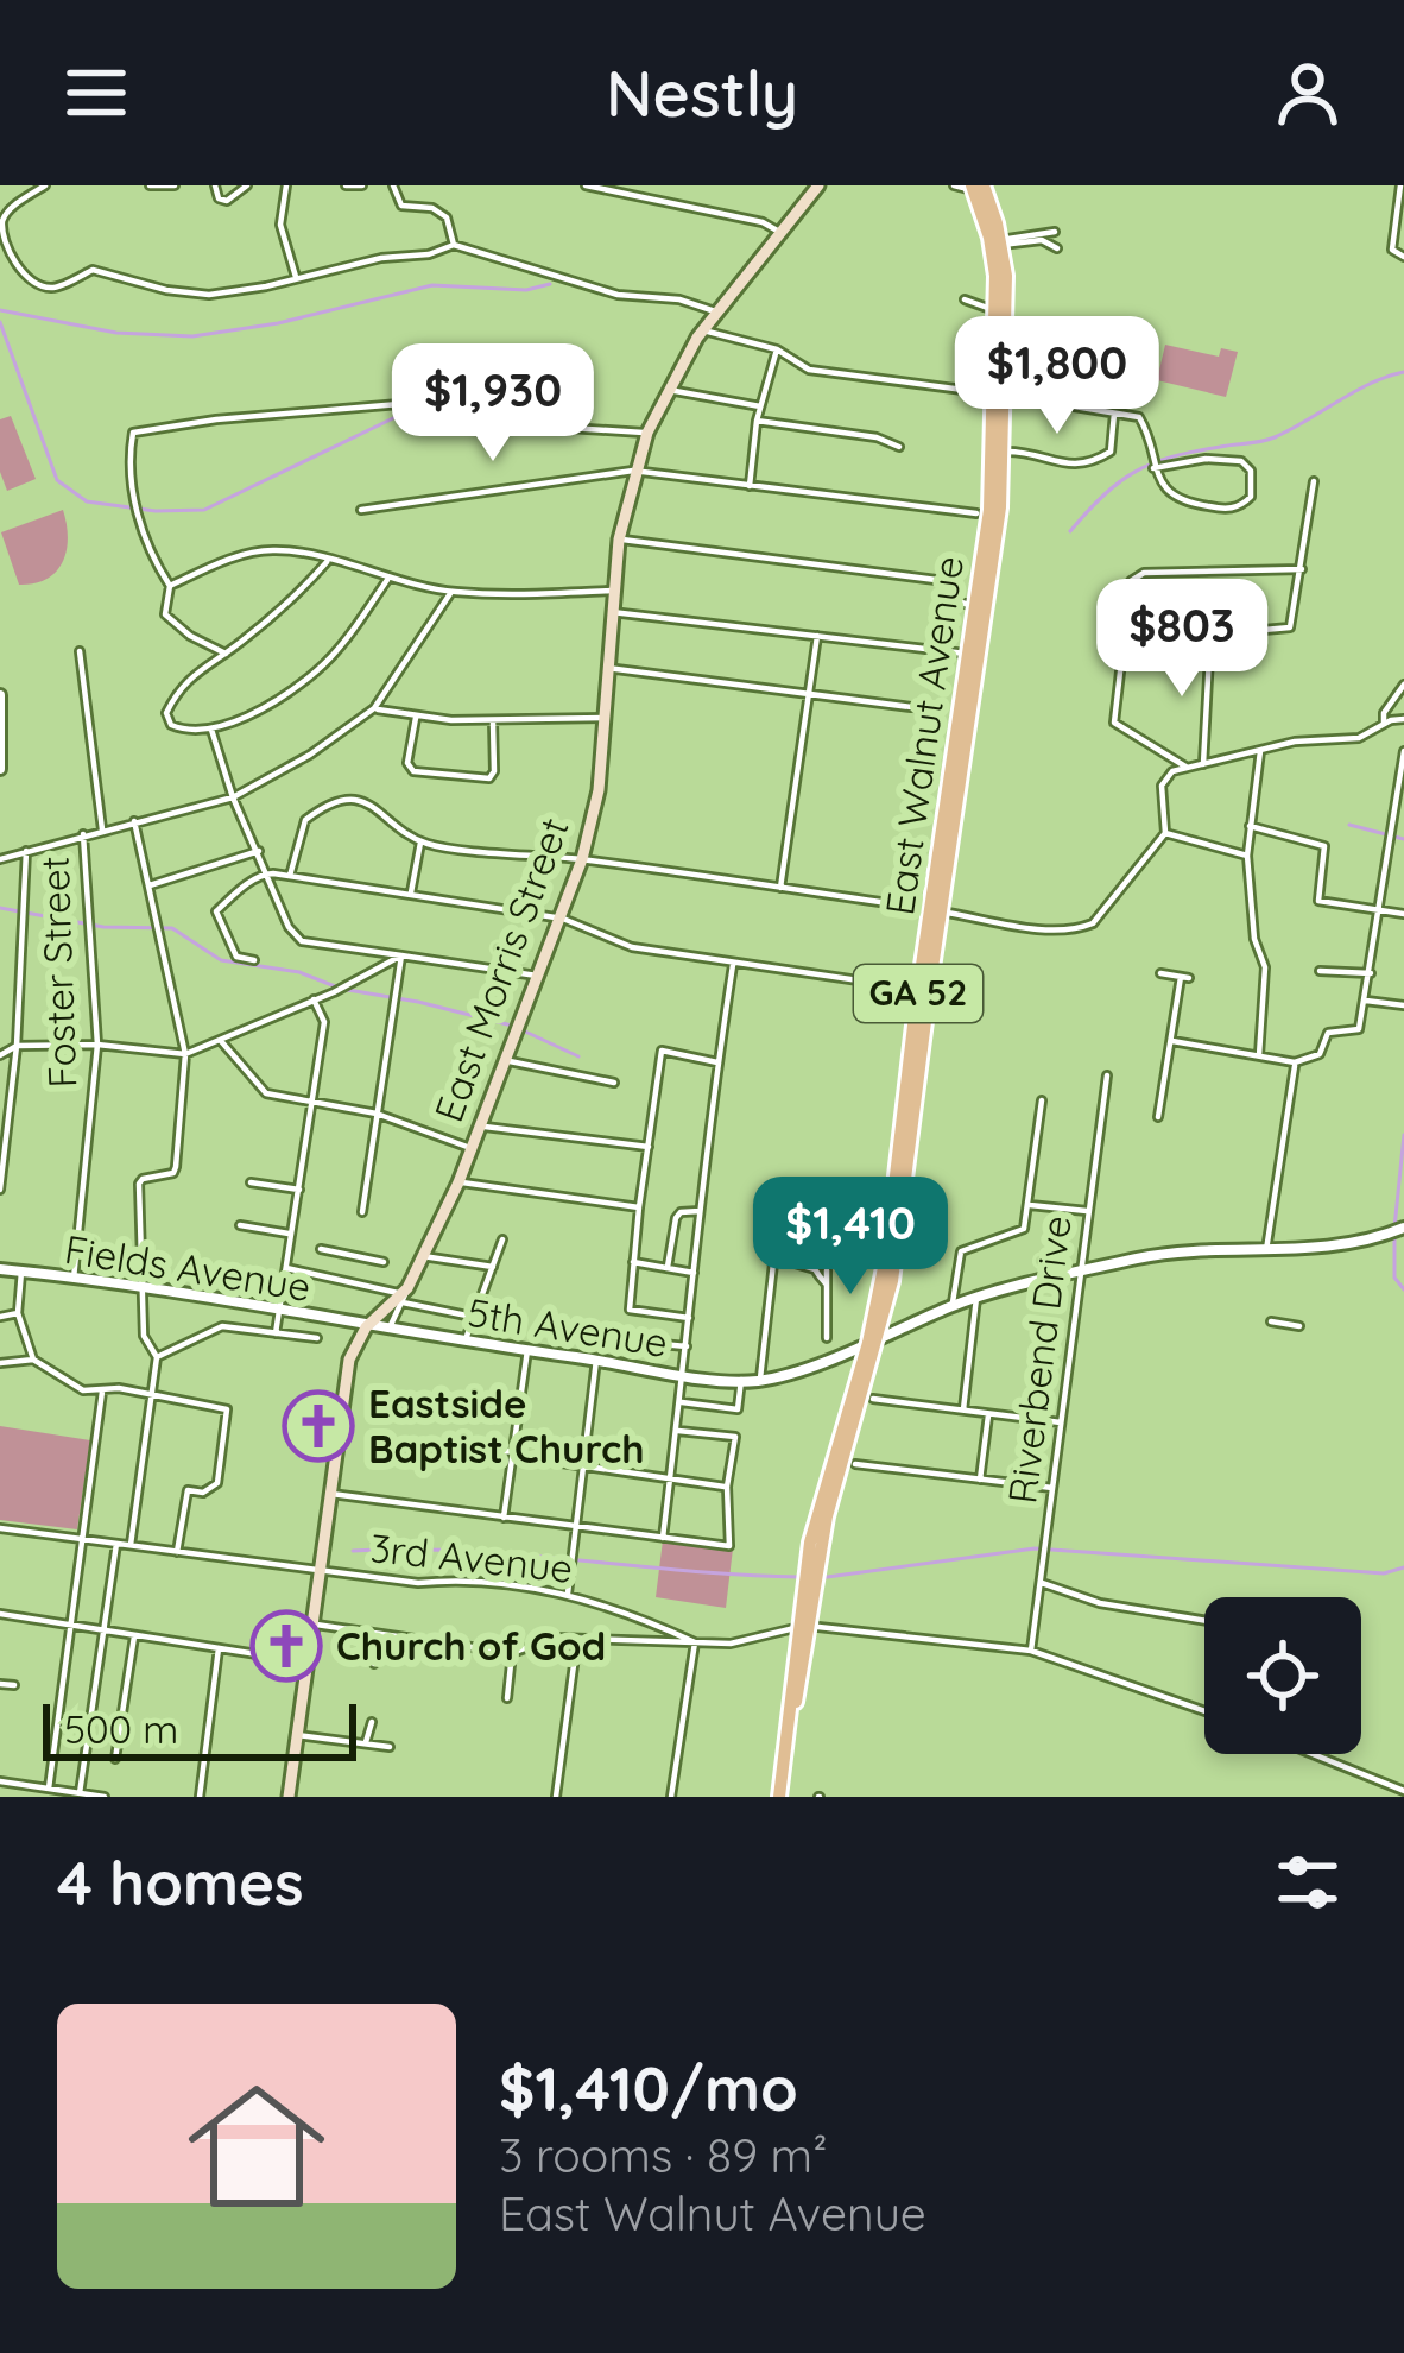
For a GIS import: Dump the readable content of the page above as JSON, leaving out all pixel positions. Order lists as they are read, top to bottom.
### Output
{
  "streets": {
    "main road": ["East Walnut Avenue", "East Morris Street", "GA 52"],
    "street": [
      "Foster Street",
      "Fields Avenue",
      "5th Avenue",
      "Riverbend Drive",
      "3rd Avenue"
    ]
  },
  "crossings": [
    ["East Morris Street", "Fields Avenue"],
    ["East Morris Street", "5th Avenue"],
    ["East Morris Street", "3rd Avenue"],
    ["Foster Street", "Fields Avenue"],
    ["Fields Avenue", "5th Avenue"]
  ],
  "places": {
    "church": ["Eastside Baptist Church", "Church of God"]
  },
  "scale_bar": "500 m",
  "page": {
    "header": "Nestly",
    "price": [
      "$1,800",
      "$1,930",
      "$803",
      "$1,410"
    ],
    "scale": "500 m",
    "heading": "4 homes",
    "list": [
      {
        "name": "$1,410/mo",
        "note": "3 rooms · 89 m² · East Walnut Avenue"
      }
    ]
  }
}
